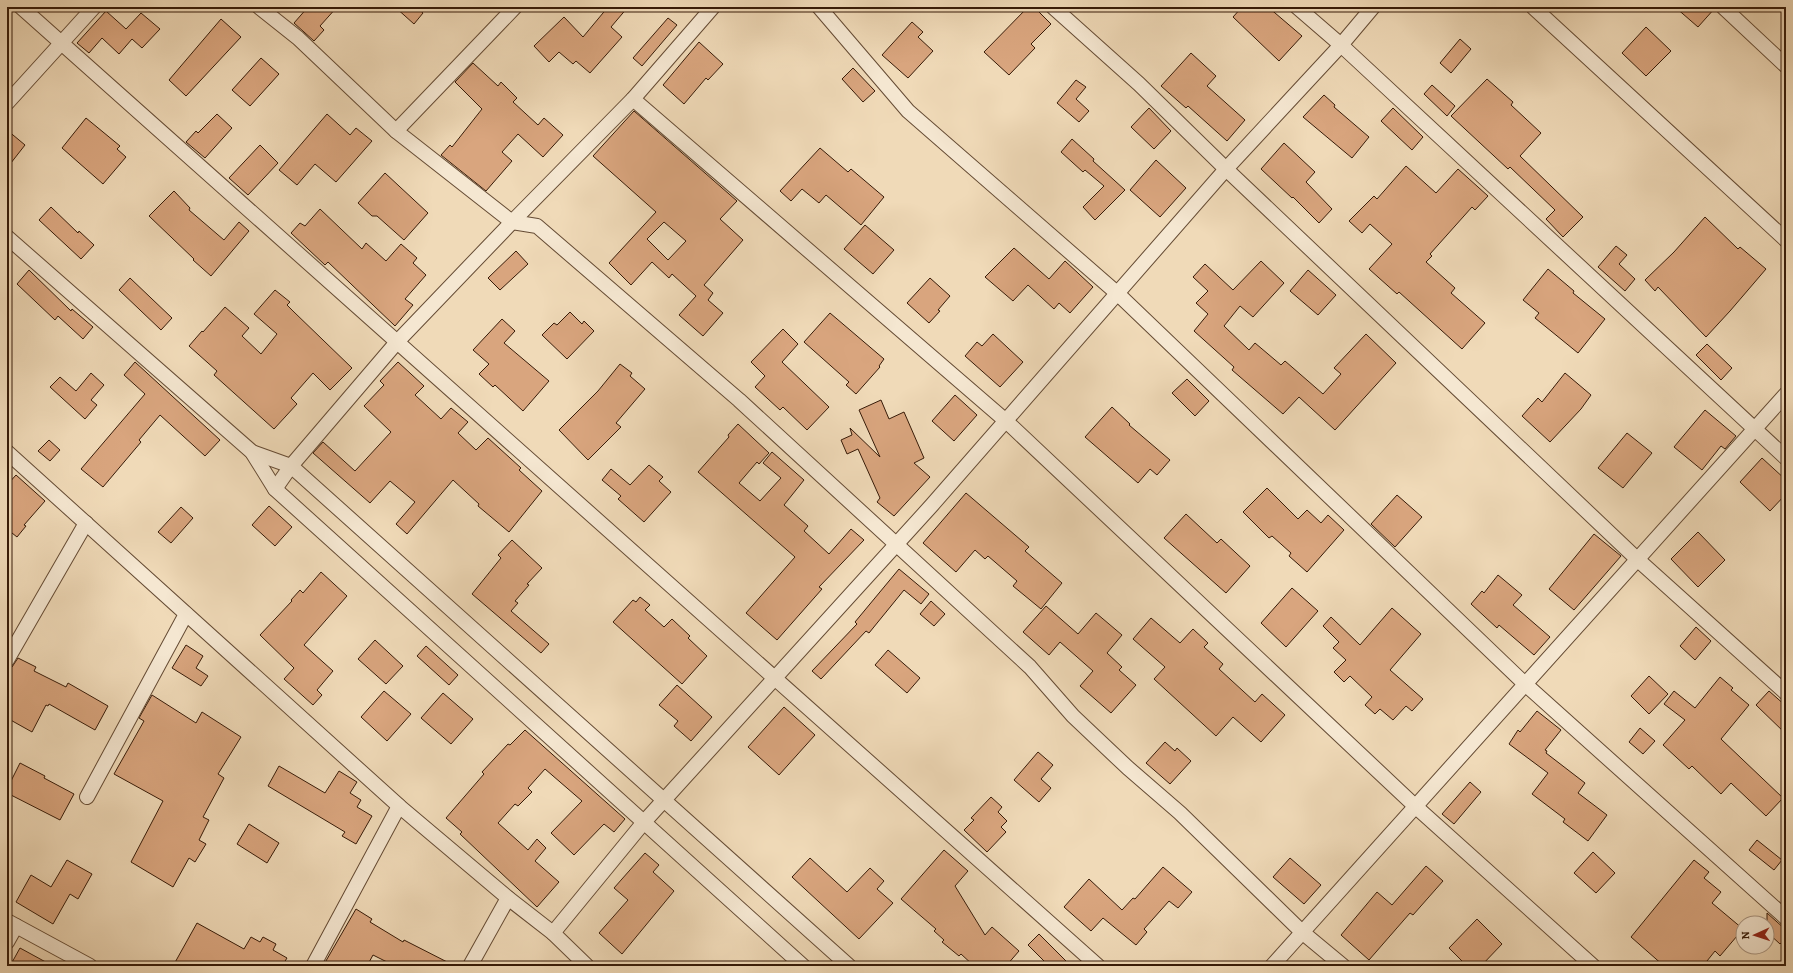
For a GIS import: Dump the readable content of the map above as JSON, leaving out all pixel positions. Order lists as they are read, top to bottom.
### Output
{
  "north": "left"
}
